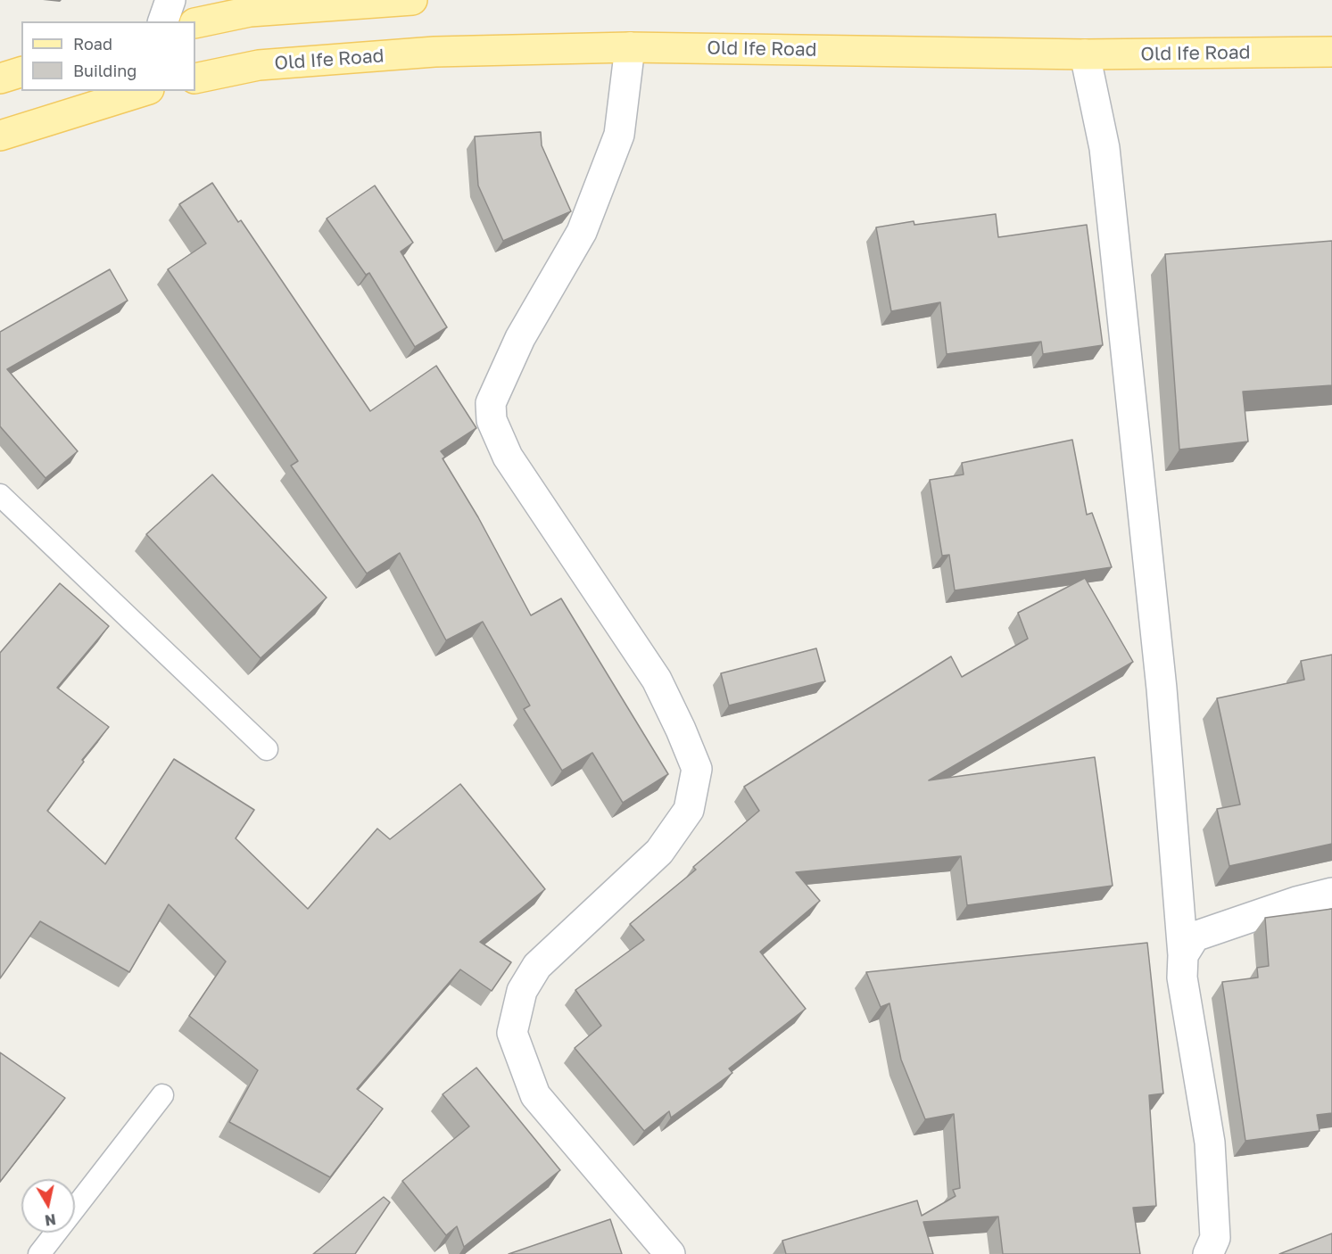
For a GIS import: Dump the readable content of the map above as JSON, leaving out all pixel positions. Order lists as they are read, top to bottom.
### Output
{
  "streets": {
    "main road": ["Old Ife Road"]
  },
  "legend": ["Road", "Building"],
  "north": "bottom"
}
